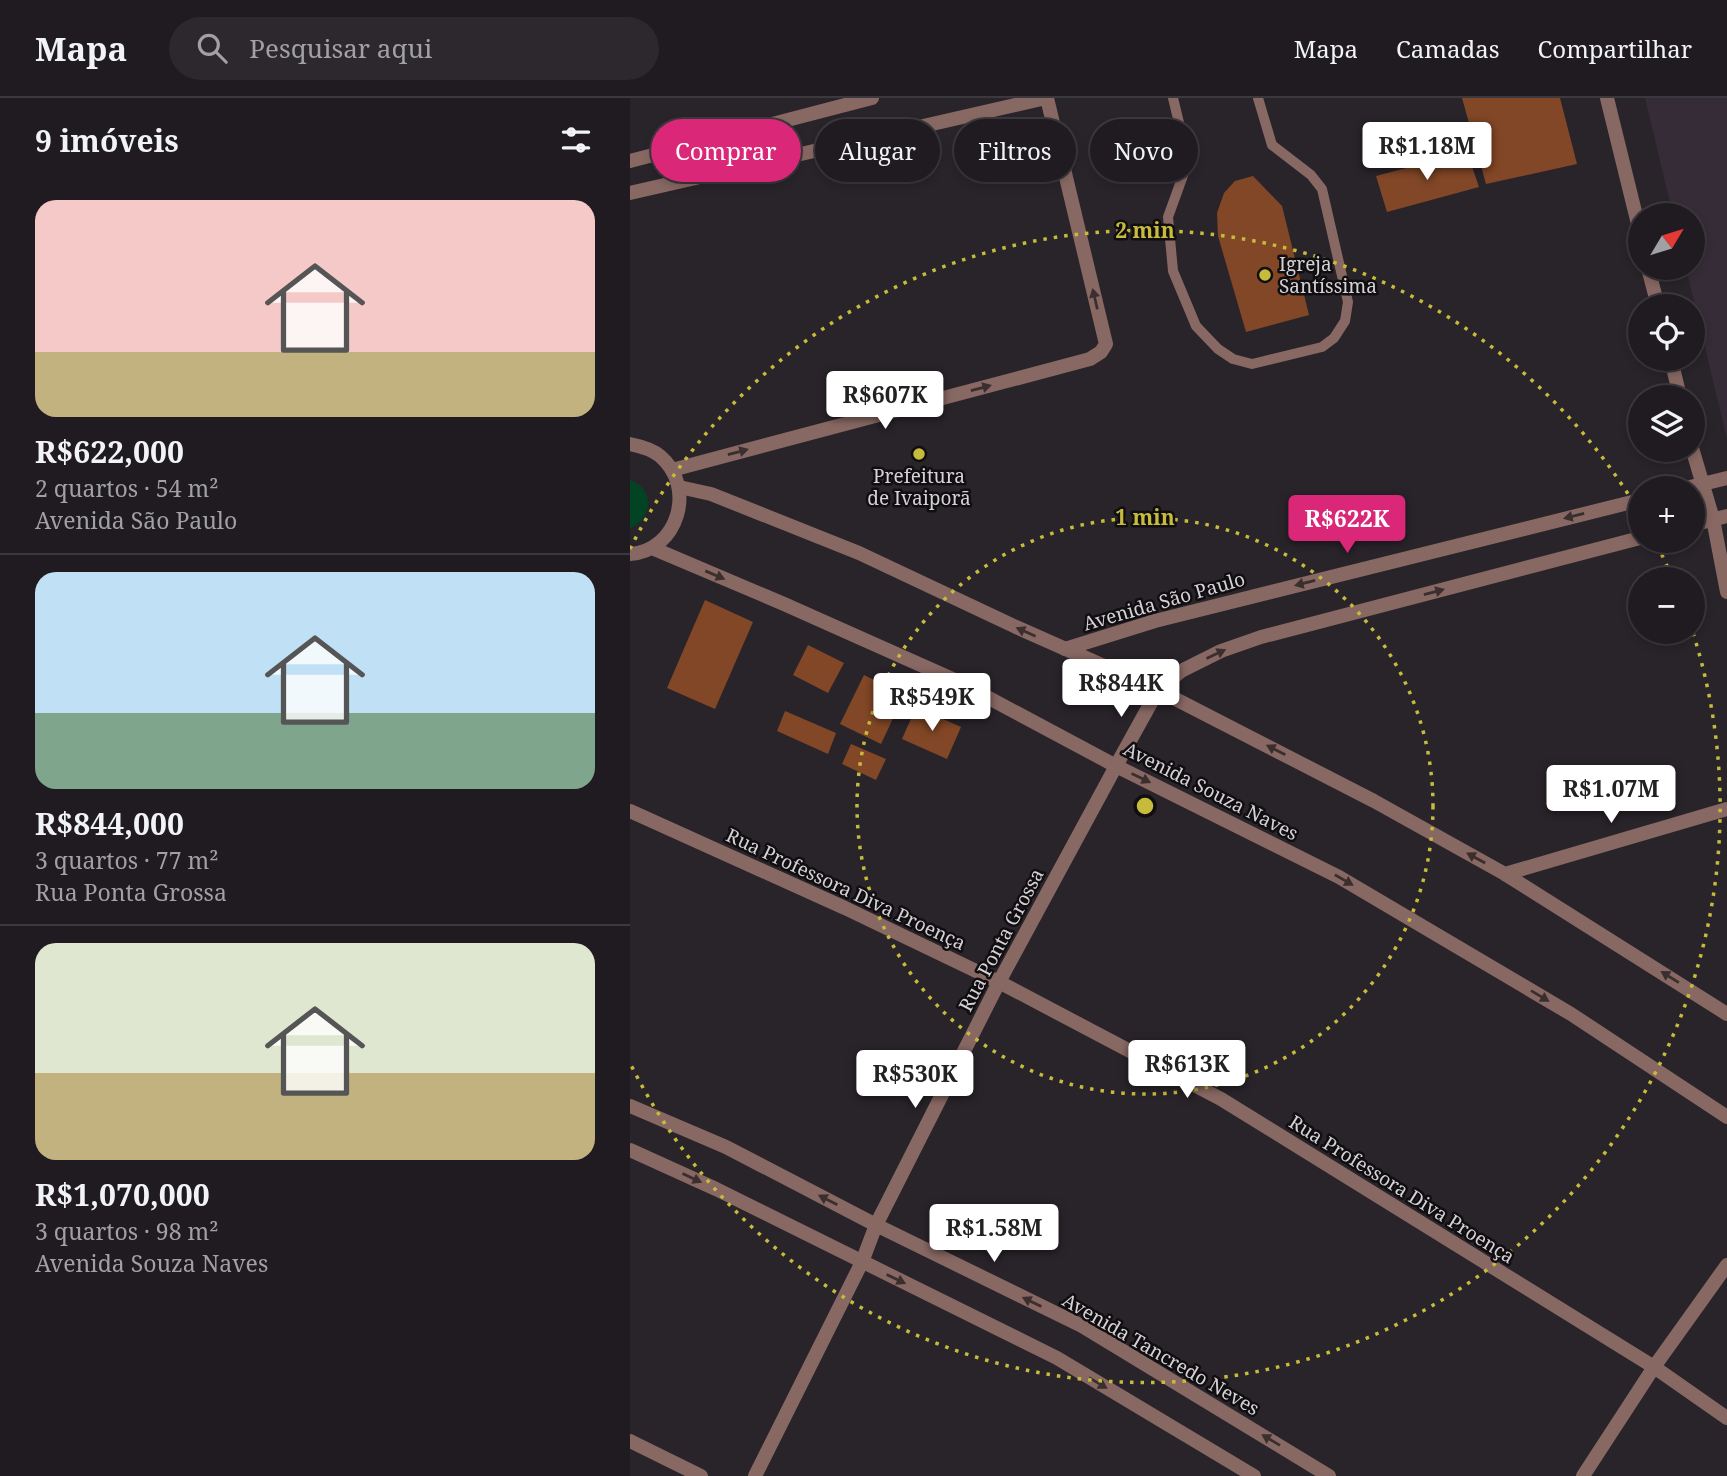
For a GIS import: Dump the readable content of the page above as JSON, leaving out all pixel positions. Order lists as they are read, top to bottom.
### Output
{
  "streets": {
    "street": [
      "Avenida São Paulo",
      "Avenida Souza Naves",
      "Rua Professora Diva Proença",
      "Rua Ponta Grossa",
      "Avenida Tancredo Neves"
    ]
  },
  "crossings": [
    ["Avenida Souza Naves", "Rua Ponta Grossa"],
    ["Rua Professora Diva Proença", "Rua Ponta Grossa"],
    ["Rua Ponta Grossa", "Avenida Tancredo Neves"]
  ],
  "places": ["Igreja Santíssima", "Prefeitura de Ivaiporã"],
  "north": "top right",
  "page": {
    "header": "Mapa",
    "search": "Pesquisar aqui",
    "nav": ["Mapa", "Camadas", "Compartilhar"],
    "heading": "9 imóveis",
    "chip": [
      "Comprar",
      "Alugar",
      "Filtros",
      "Novo"
    ],
    "price": [
      "R$1.18M",
      "R$607K",
      "R$622K",
      "R$844K",
      "R$549K",
      "R$1.07M",
      "R$613K",
      "R$530K",
      "R$1.58M"
    ],
    "list": [
      {
        "name": "R$622,000",
        "note": "2 quartos · 54 m² · Avenida São Paulo"
      },
      {
        "name": "R$844,000",
        "note": "3 quartos · 77 m² · Rua Ponta Grossa"
      },
      {
        "name": "R$1,070,000",
        "note": "3 quartos · 98 m² · Avenida Souza Naves"
      }
    ],
    "map_buttons": ["+", "−"]
  },
  "rings": ["2 min", "1 min"]
}
